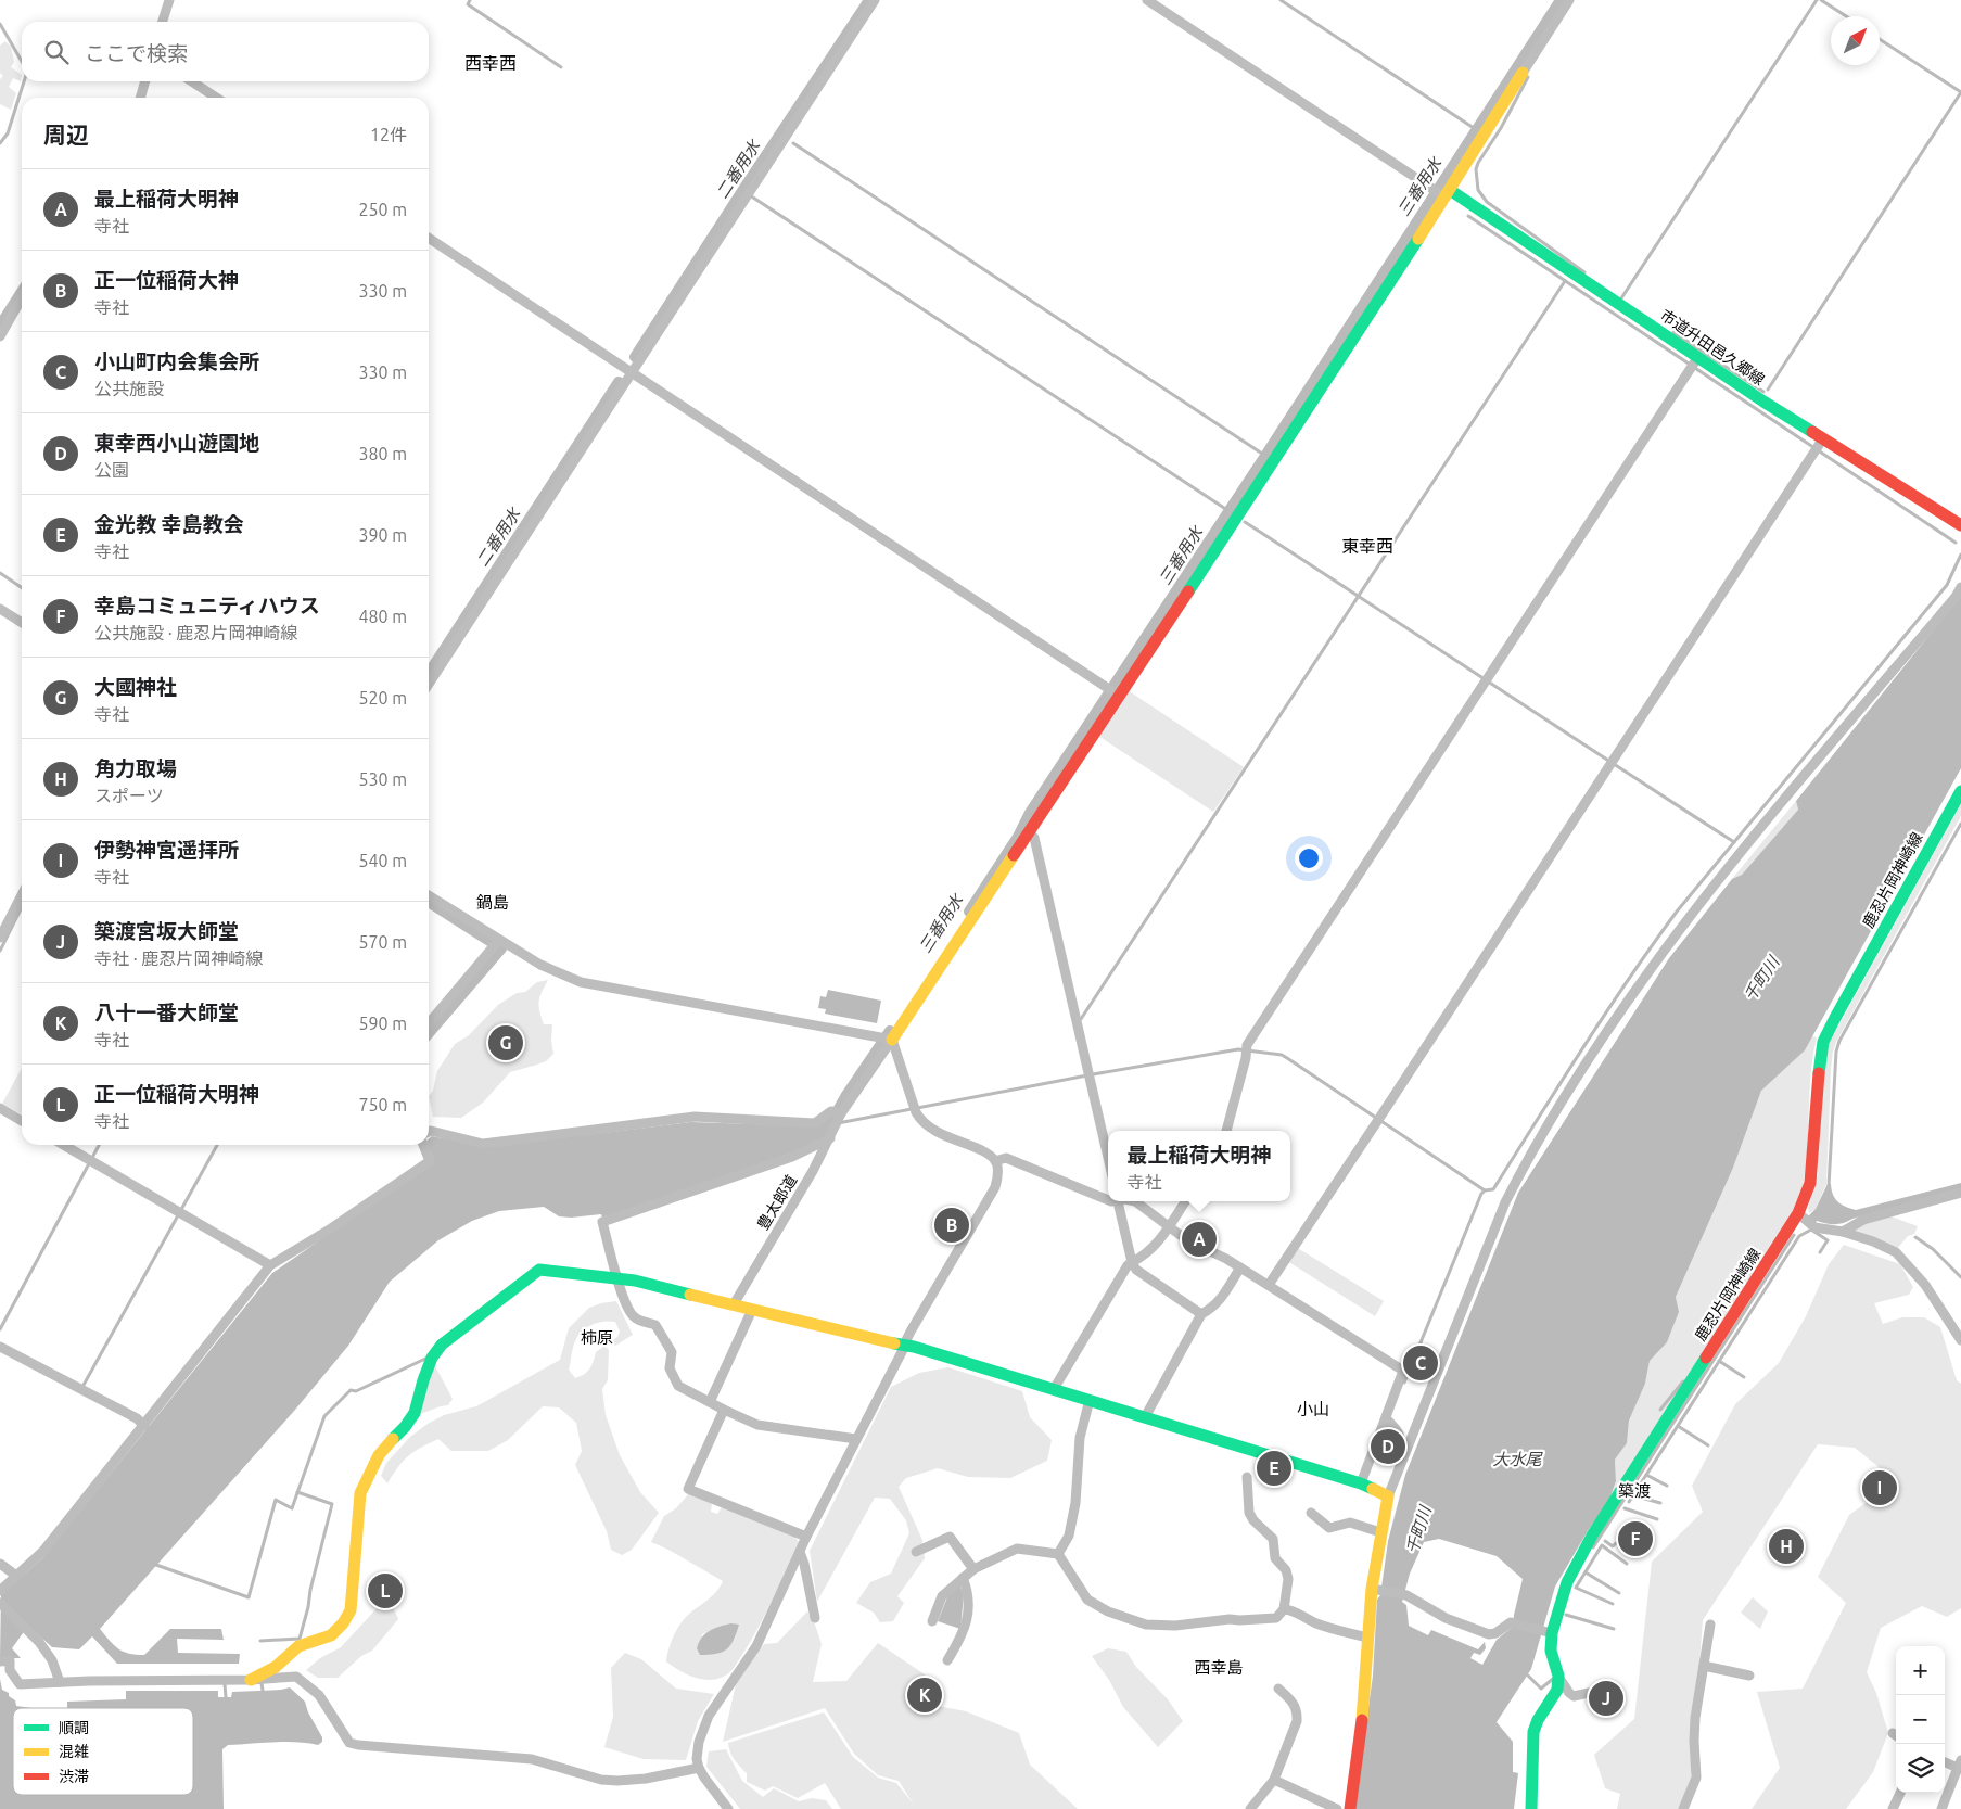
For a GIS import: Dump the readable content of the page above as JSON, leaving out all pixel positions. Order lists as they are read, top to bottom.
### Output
{
  "streets": {
    "street": ["市道升田邑久郷線", "鹿忍片岡神崎線", "豊太郎道"]
  },
  "districts": [
    "西幸西",
    "東幸西",
    "鍋島",
    "柿原",
    "小山",
    "築渡",
    "西幸島"
  ],
  "water": [
    "二番用水",
    "三番用水",
    "千町川",
    "大水尾"
  ],
  "legend": ["順調", "混雑", "渋滞"],
  "north": "top right",
  "page": {
    "search": "ここで検索",
    "heading": ["周辺", "12件"],
    "list": [
      {
        "mark": "A",
        "name": "最上稲荷大明神",
        "note": "寺社",
        "value": "250 m"
      },
      {
        "mark": "B",
        "name": "正一位稲荷大神",
        "note": "寺社",
        "value": "330 m"
      },
      {
        "mark": "C",
        "name": "小山町内会集会所",
        "note": "公共施設",
        "value": "330 m"
      },
      {
        "mark": "D",
        "name": "東幸西小山遊園地",
        "note": "公園",
        "value": "380 m"
      },
      {
        "mark": "E",
        "name": "金光教 幸島教会",
        "note": "寺社",
        "value": "390 m"
      },
      {
        "mark": "F",
        "name": "幸島コミュニティハウス",
        "note": "公共施設 · 鹿忍片岡神崎線",
        "value": "480 m"
      },
      {
        "mark": "G",
        "name": "大國神社",
        "note": "寺社",
        "value": "520 m"
      },
      {
        "mark": "H",
        "name": "角力取場",
        "note": "スポーツ",
        "value": "530 m"
      },
      {
        "mark": "I",
        "name": "伊勢神宮遥拝所",
        "note": "寺社",
        "value": "540 m"
      },
      {
        "mark": "J",
        "name": "築渡宮坂大師堂",
        "note": "寺社 · 鹿忍片岡神崎線",
        "value": "570 m"
      },
      {
        "mark": "K",
        "name": "八十一番大師堂",
        "note": "寺社",
        "value": "590 m"
      },
      {
        "mark": "L",
        "name": "正一位稲荷大明神",
        "note": "寺社",
        "value": "750 m"
      }
    ],
    "pins": [
      "G",
      "B",
      "A",
      "C",
      "D",
      "E",
      "I",
      "F",
      "H",
      "L",
      "K",
      "J"
    ],
    "popup": ["最上稲荷大明神", "寺社"],
    "map_buttons": ["+", "−"]
  }
}
